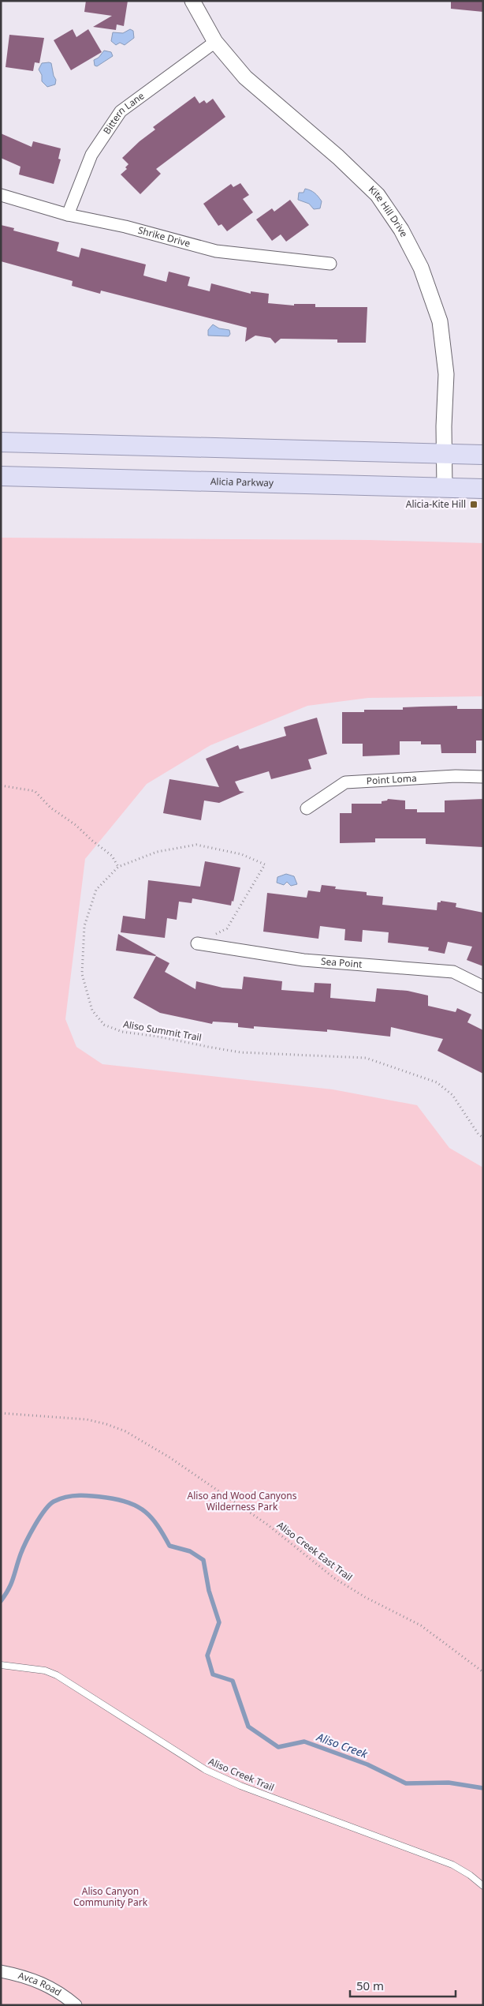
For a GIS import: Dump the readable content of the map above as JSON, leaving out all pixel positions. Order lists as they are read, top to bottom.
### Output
{
  "streets": {
    "main road": ["Alicia Parkway"],
    "street": [
      "Bittern Lane",
      "Kite Hill Drive",
      "Shrike Drive",
      "Point Loma",
      "Sea Point",
      "Avca Road"
    ],
    "lane": ["Aliso Creek Trail"],
    "path": ["Aliso Summit Trail", "Aliso Creek East Trail"]
  },
  "crossings": [
    ["Bittern Lane", "Kite Hill Drive"],
    ["Bittern Lane", "Shrike Drive"],
    ["Kite Hill Drive", "Alicia Parkway"],
    ["Sea Point", "Aliso Summit Trail"]
  ],
  "water": ["Aliso Creek"],
  "parks": ["Aliso and Wood Canyons Wilderness Park", "Aliso Canyon Community Park"],
  "places": {
    "transit": ["Alicia-Kite Hill"]
  },
  "scale_bar": "50 m"
}
